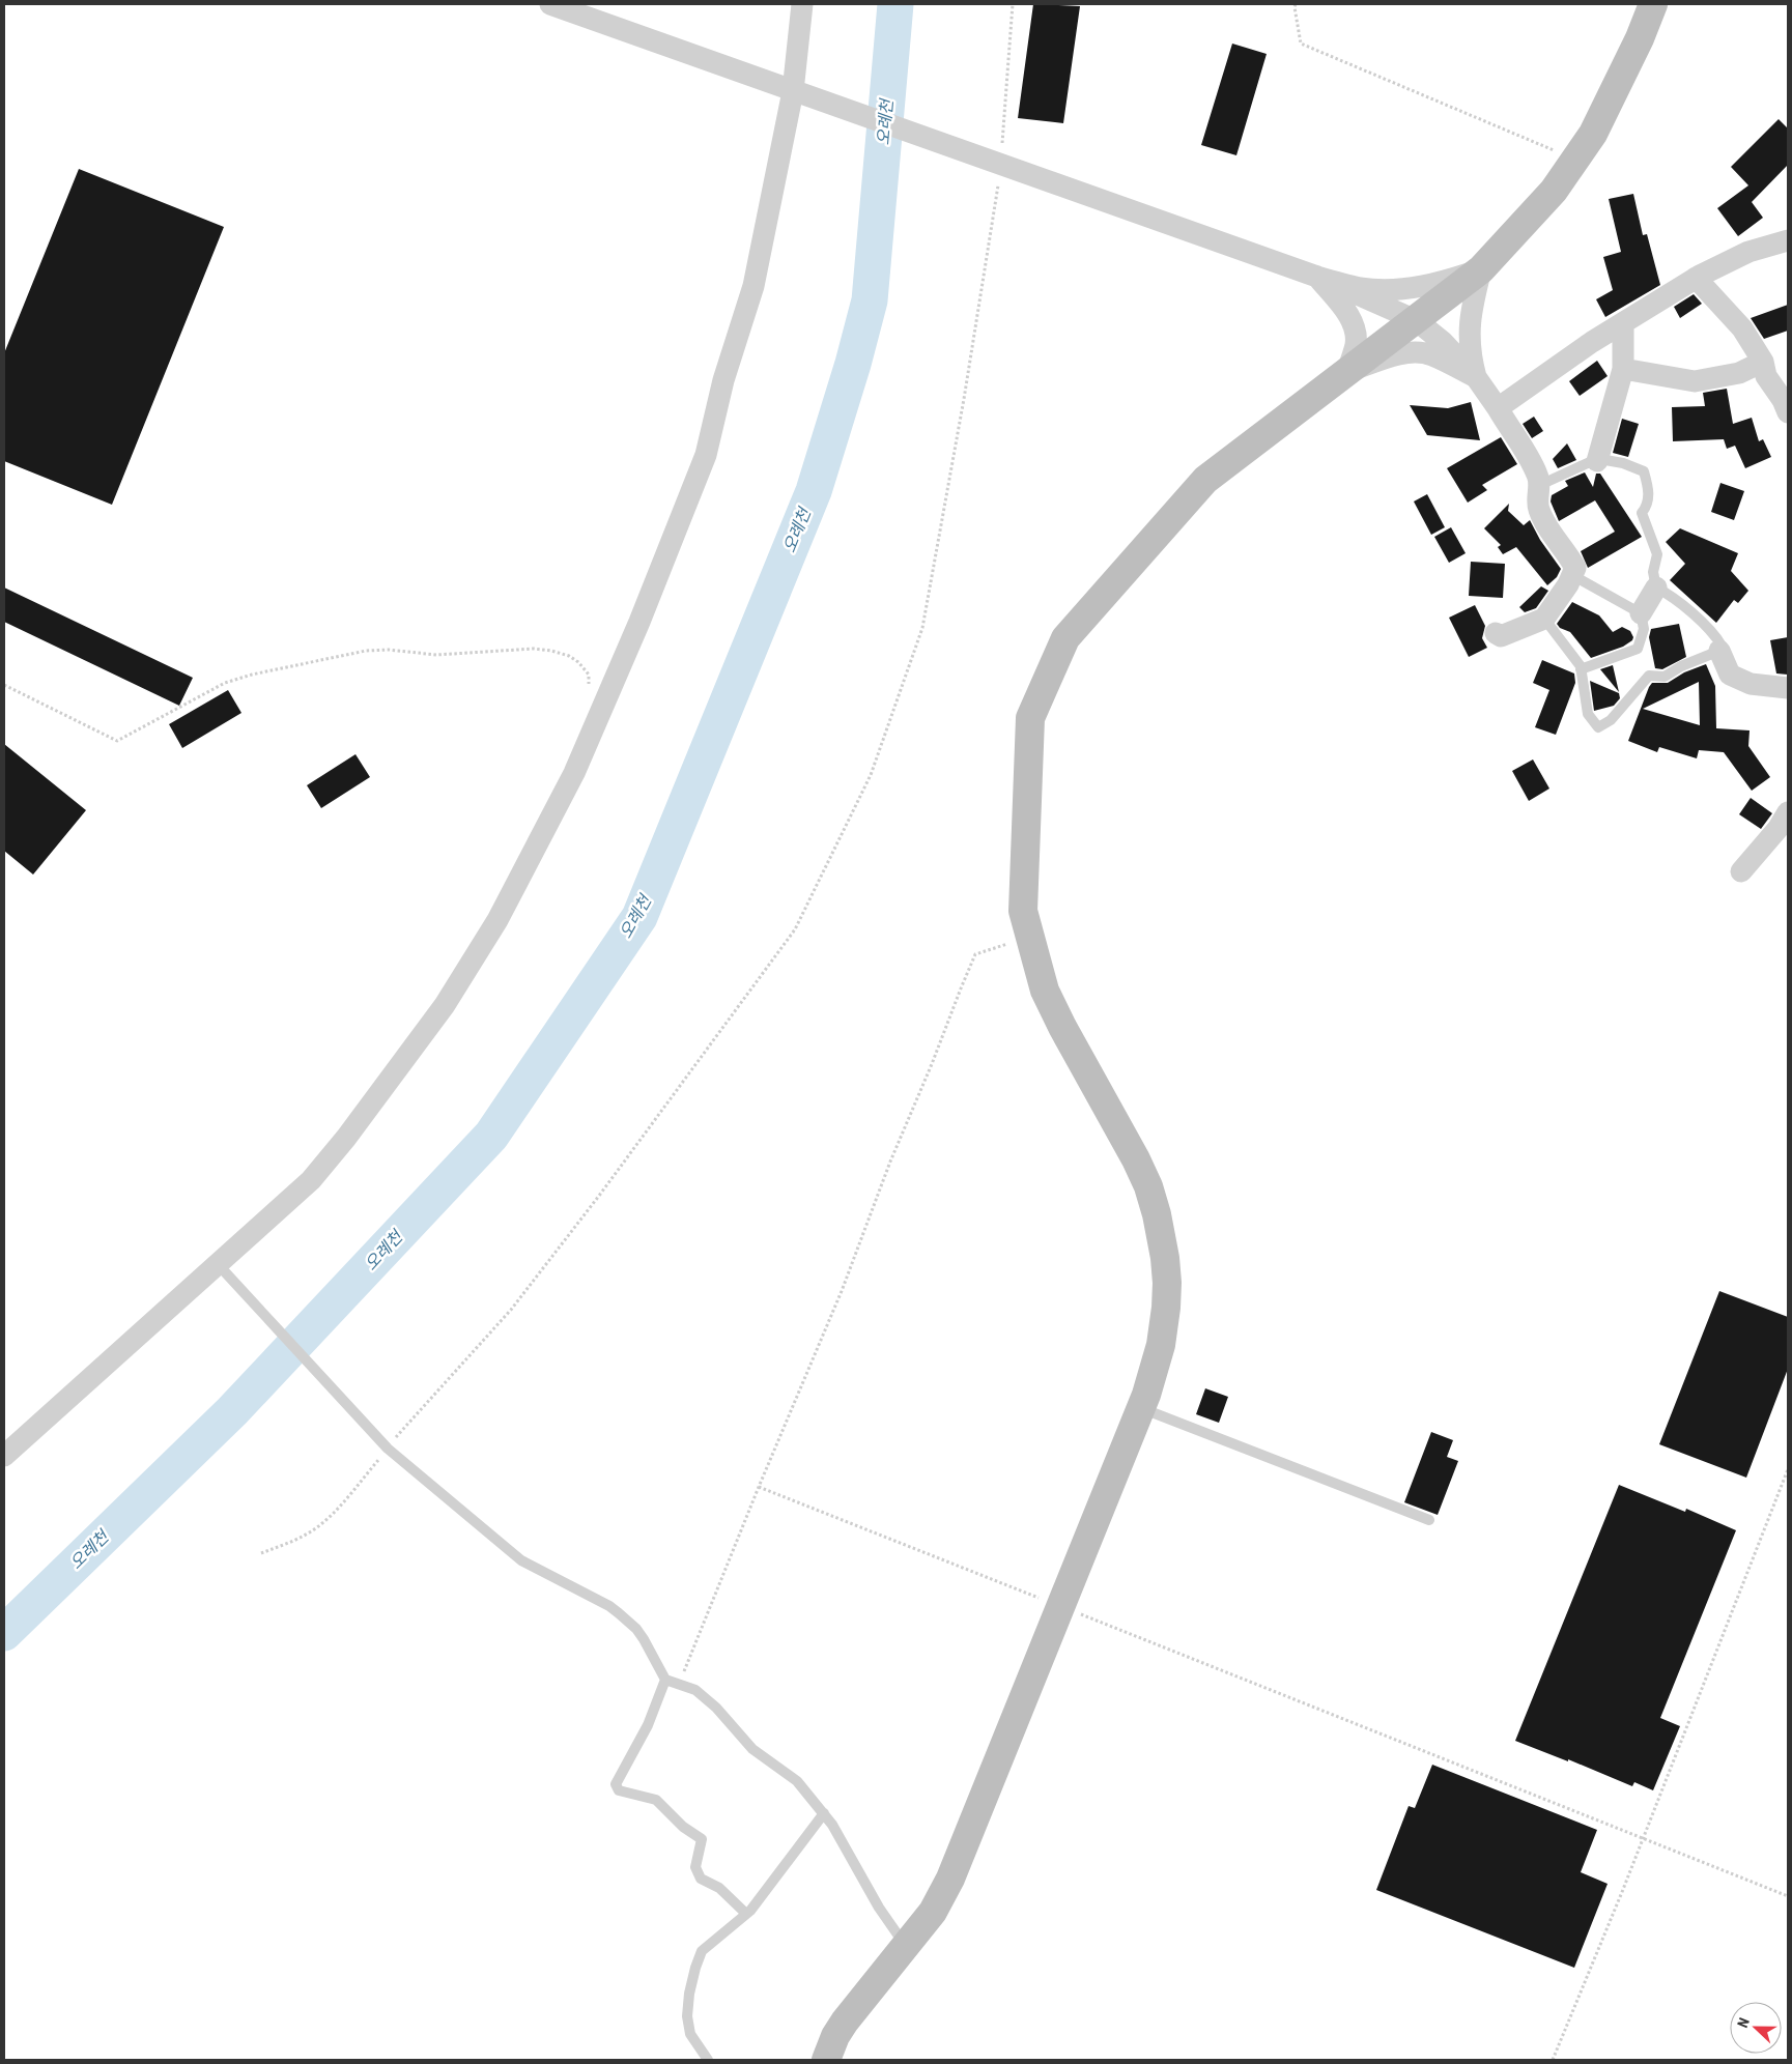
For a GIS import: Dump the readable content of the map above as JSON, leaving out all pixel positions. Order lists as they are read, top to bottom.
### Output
{
  "water": ["오례천"],
  "north": "left"
}
